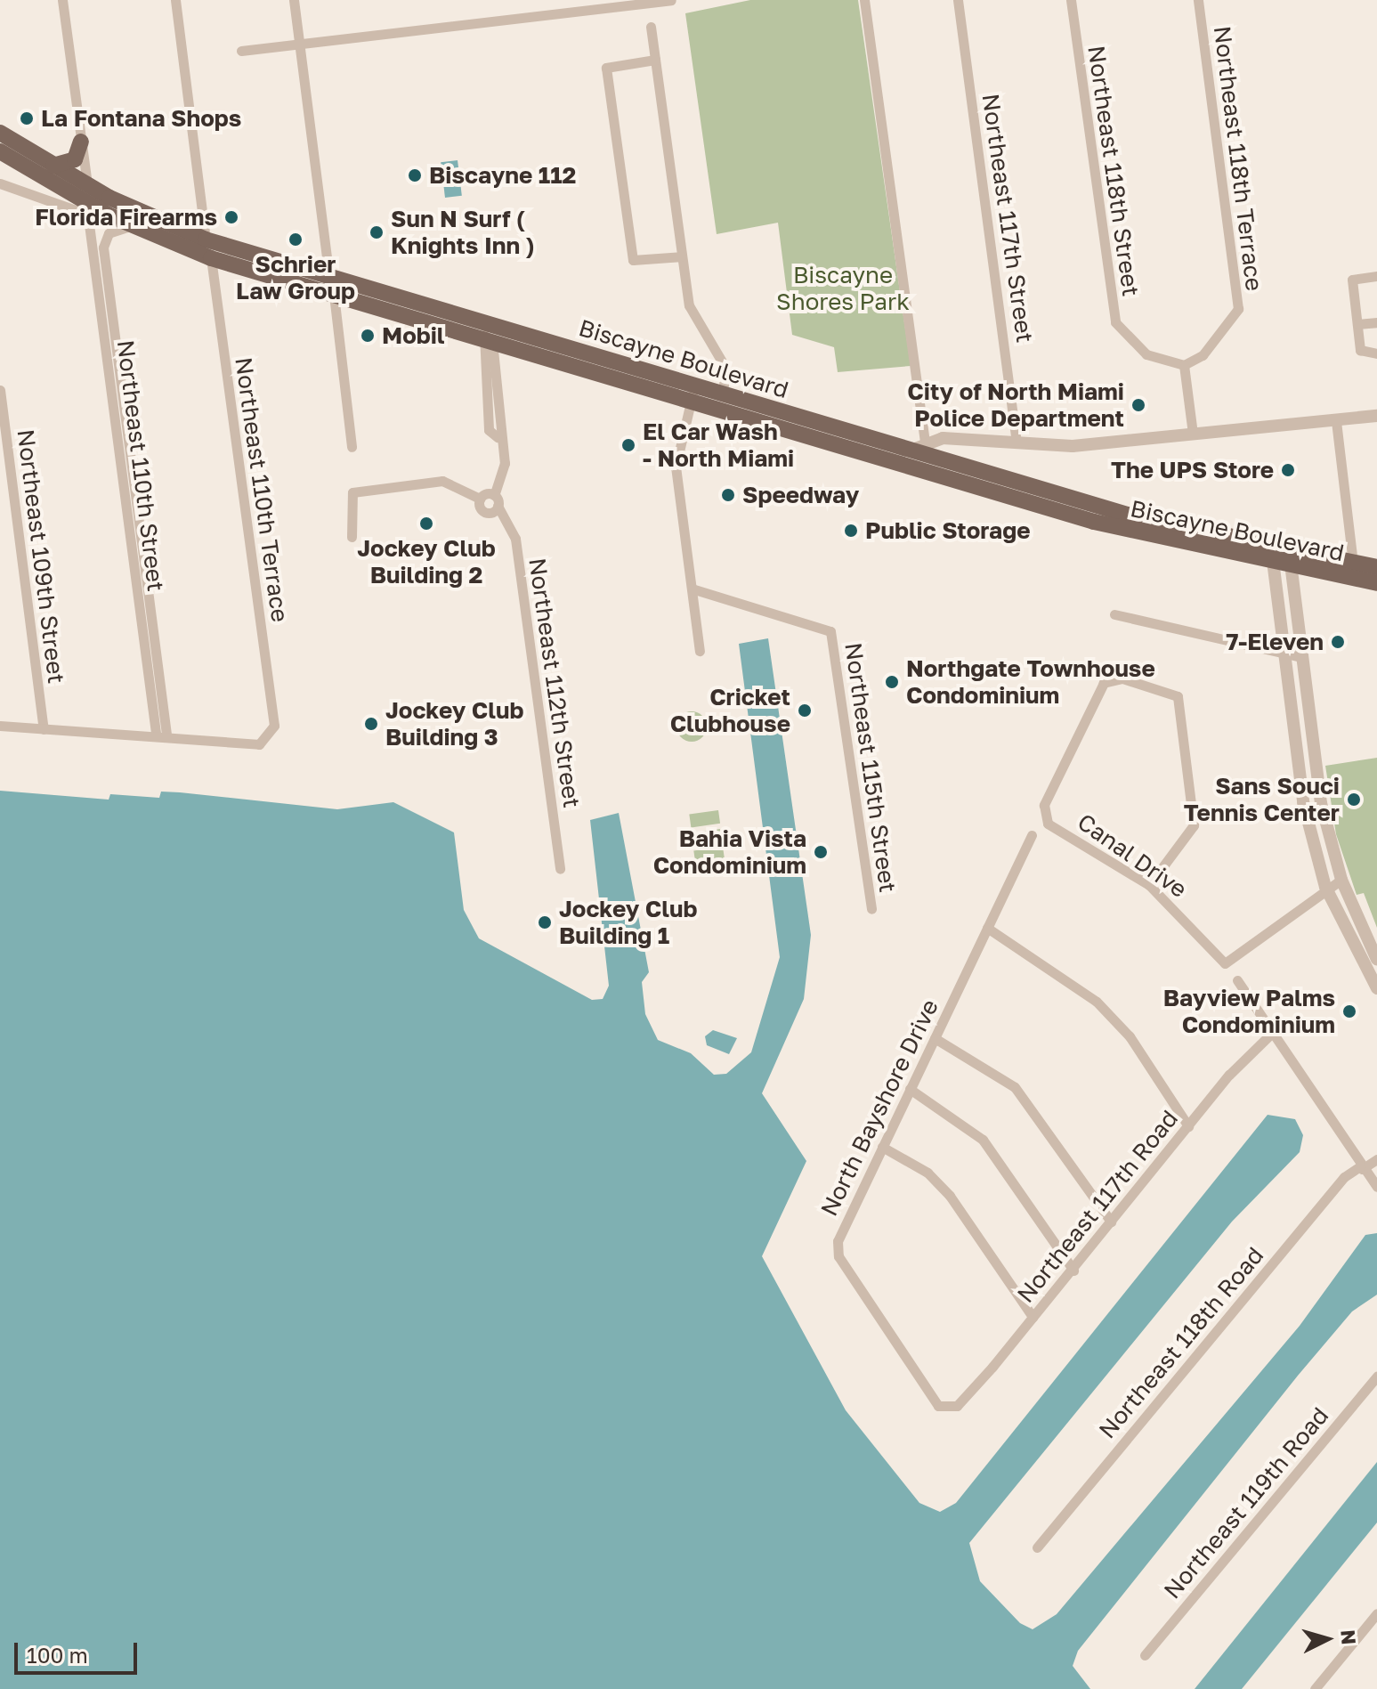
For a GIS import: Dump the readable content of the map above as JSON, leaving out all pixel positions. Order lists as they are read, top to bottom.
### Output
{
  "streets": {
    "main road": ["Biscayne Boulevard"],
    "street": [
      "Northeast 118th Terrace",
      "Northeast 118th Street",
      "Northeast 117th Street",
      "Northeast 110th Street",
      "Northeast 110th Terrace",
      "Northeast 109th Street",
      "Northeast 112th Street",
      "Northeast 115th Street",
      "Canal Drive",
      "North Bayshore Drive",
      "Northeast 117th Road",
      "Northeast 118th Road",
      "Northeast 119th Road"
    ]
  },
  "crossings": [
    ["Northeast 118th Terrace", "Northeast 118th Street"],
    ["Biscayne Boulevard", "Northeast 110th Street"],
    ["Biscayne Boulevard", "Northeast 110th Terrace"],
    ["Northeast 110th Street", "Northeast 110th Terrace"],
    ["North Bayshore Drive", "Northeast 117th Road"]
  ],
  "parks": ["Biscayne Shores Park"],
  "places": [
    "La Fontana Shops",
    "Biscayne 112",
    "Florida Firearms",
    "Sun N Surf ( Knights Inn )",
    "Schrier Law Group",
    "Mobil",
    "City of North Miami Police Department",
    "El Car Wash - North Miami",
    "The UPS Store",
    "Speedway",
    "Jockey Club Building 2",
    "Public Storage",
    "7-Eleven",
    "Northgate Townhouse Condominium",
    "Cricket Clubhouse",
    "Jockey Club Building 3",
    "Sans Souci Tennis Center",
    "Bahia Vista Condominium",
    "Jockey Club Building 1",
    "Bayview Palms Condominium"
  ],
  "scale_bar": "100 m",
  "north": "right"
}
